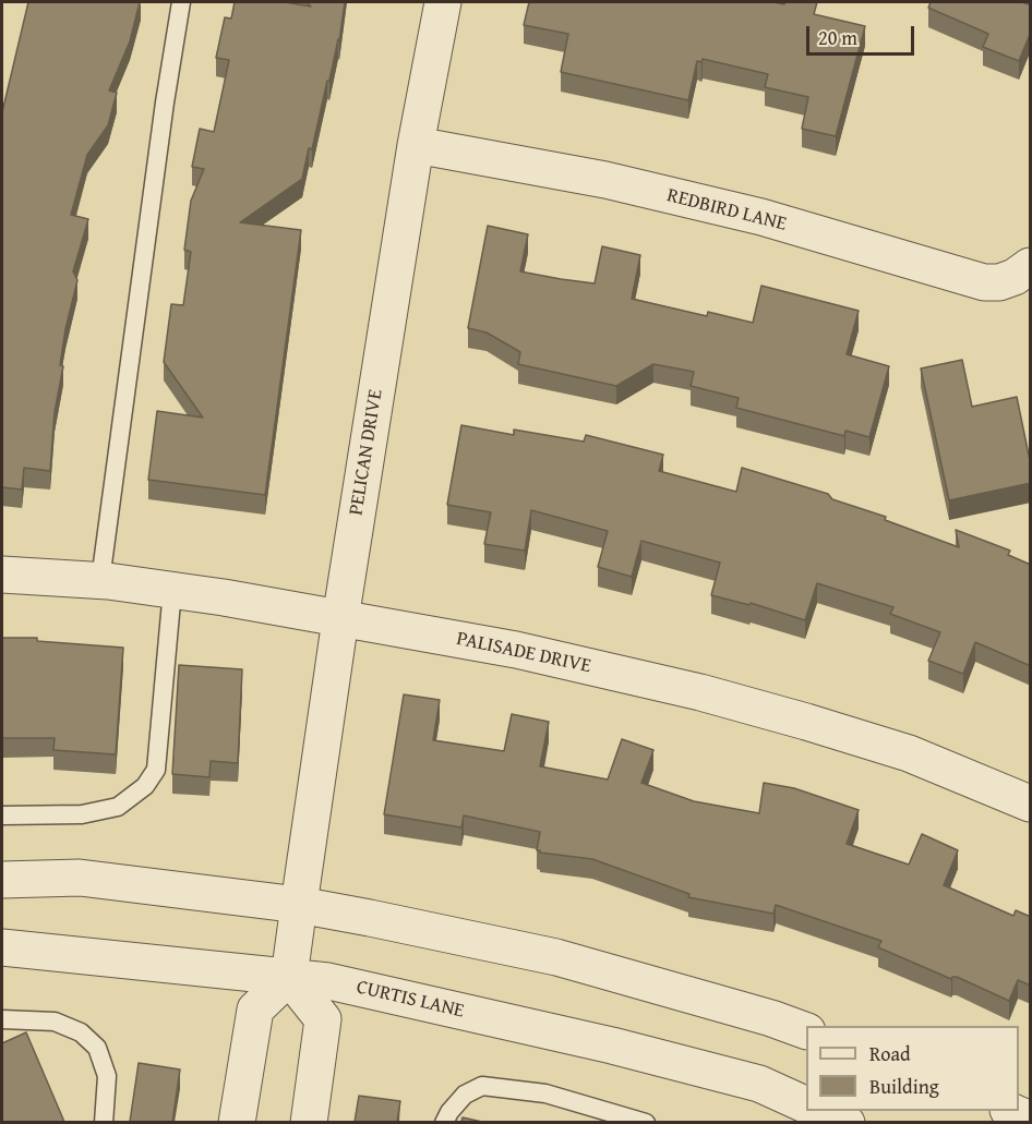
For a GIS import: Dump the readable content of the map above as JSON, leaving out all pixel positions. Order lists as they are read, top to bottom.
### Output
{
  "streets": {
    "street": [
      "REDBIRD LANE",
      "PELICAN DRIVE",
      "PALISADE DRIVE",
      "CURTIS LANE"
    ]
  },
  "crossings": [
    ["REDBIRD LANE", "PELICAN DRIVE"],
    ["PELICAN DRIVE", "PALISADE DRIVE"],
    ["PELICAN DRIVE", "CURTIS LANE"]
  ],
  "legend": ["Road", "Building"],
  "scale_bar": "20 m"
}
